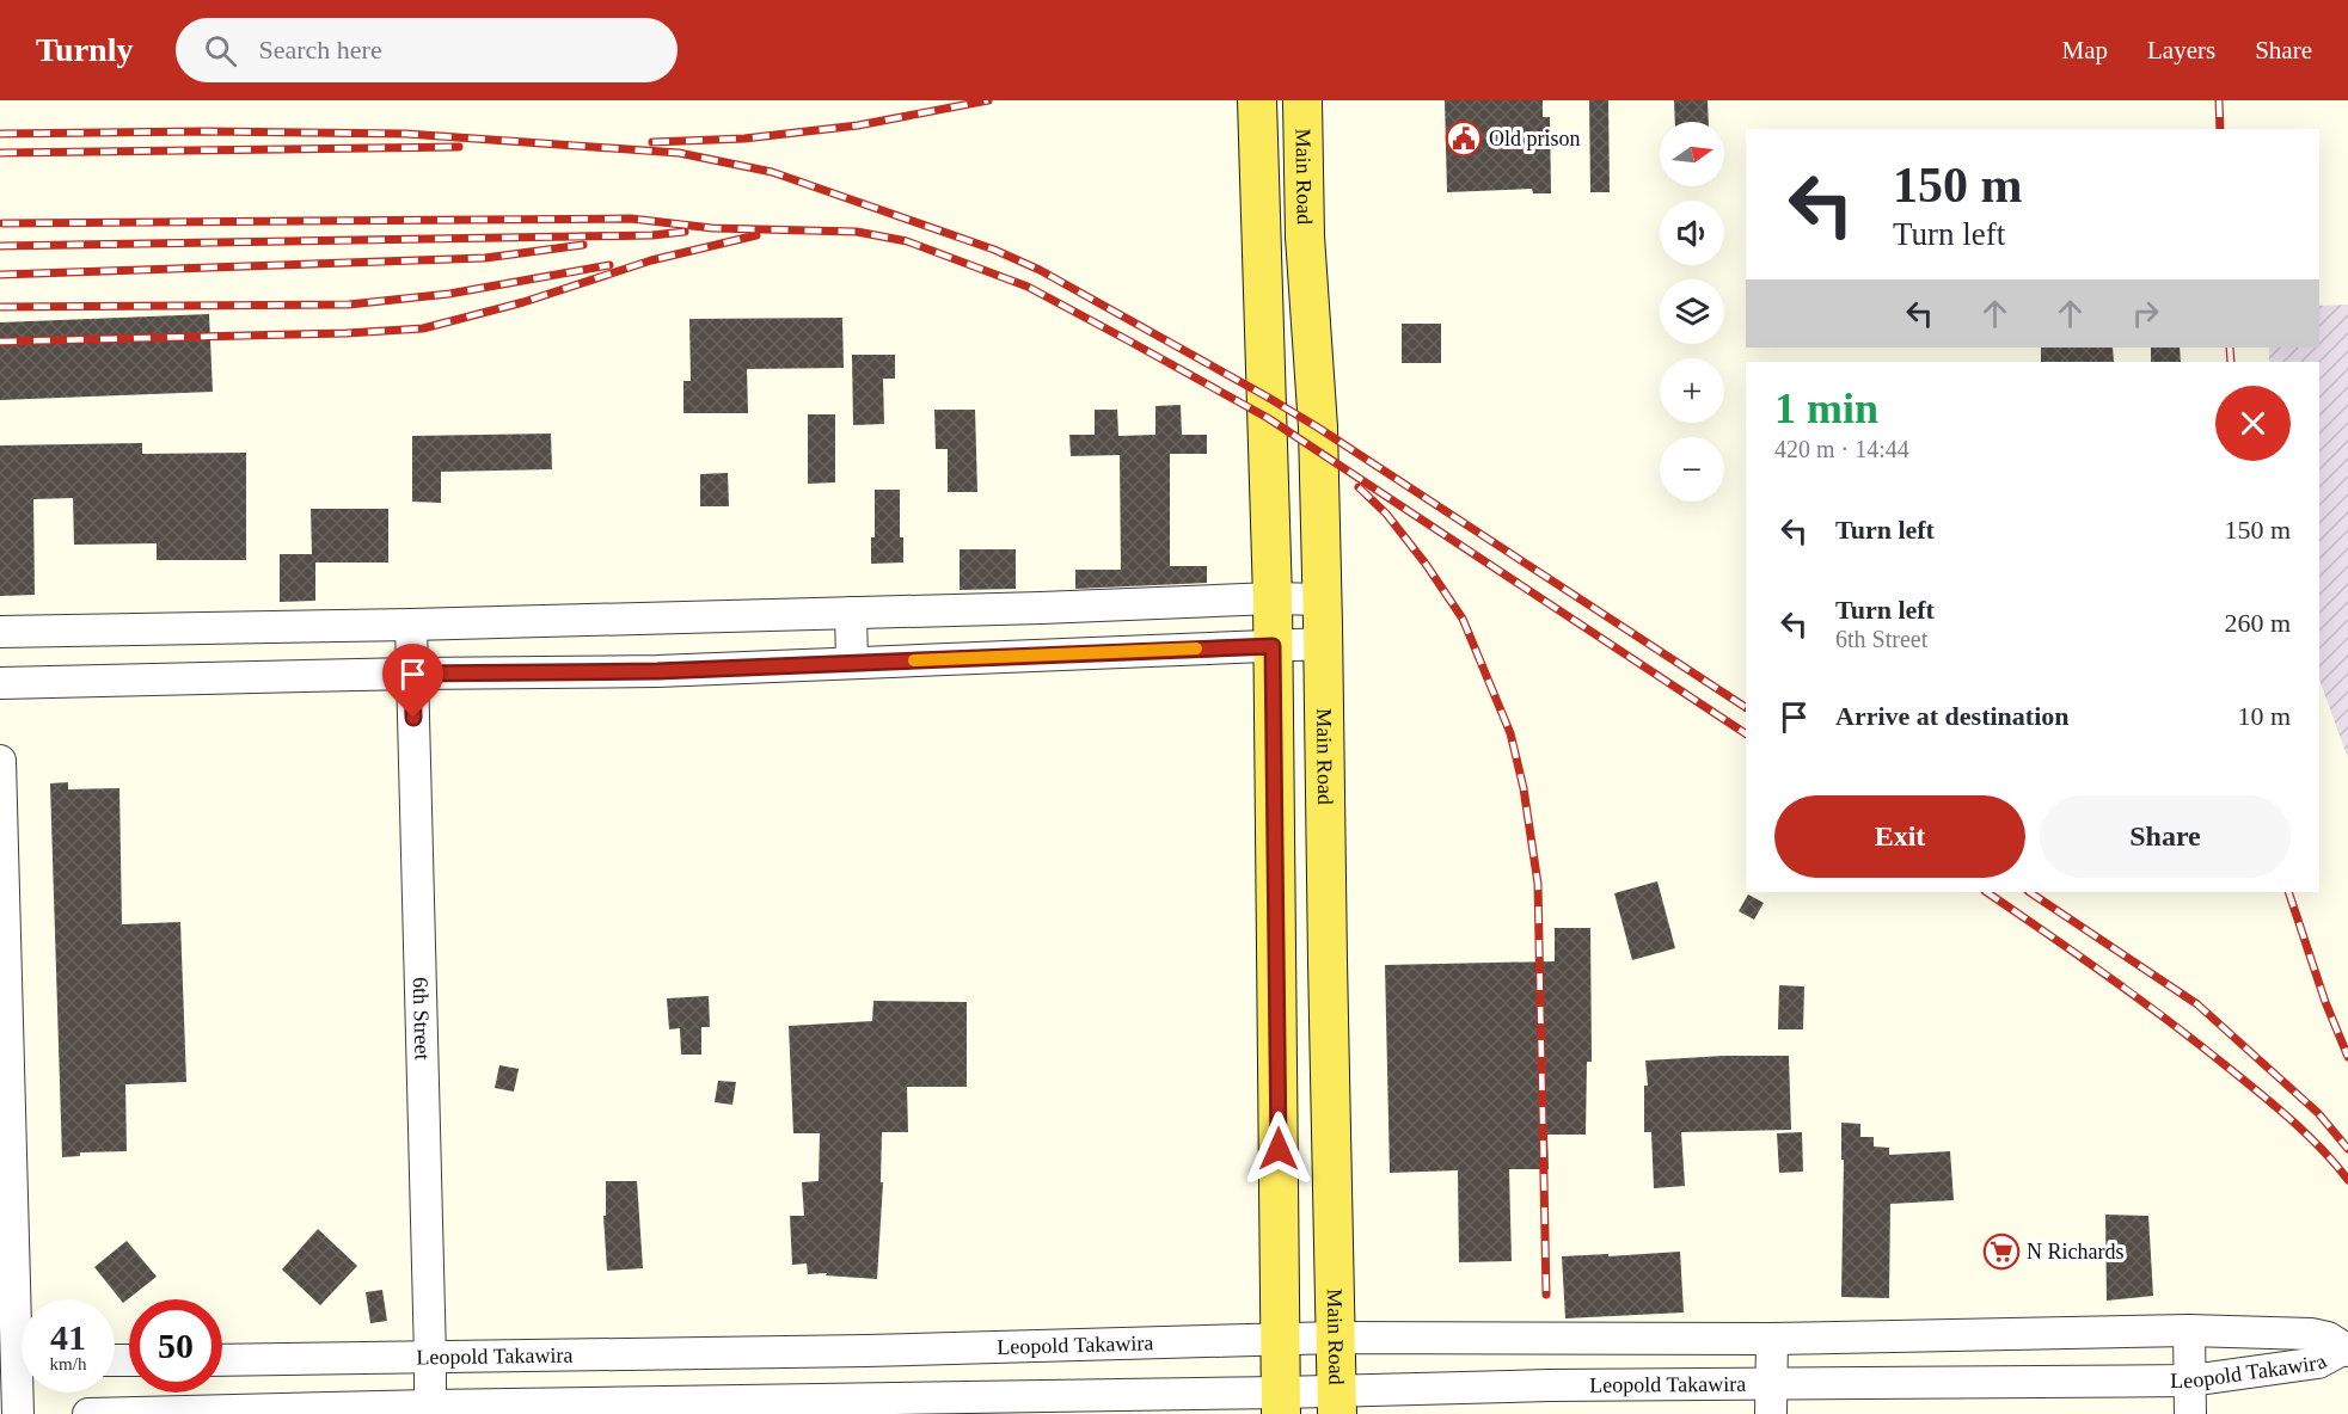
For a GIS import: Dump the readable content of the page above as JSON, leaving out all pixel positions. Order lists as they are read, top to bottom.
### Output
{
  "streets": {
    "main road": ["Main Road"],
    "street": ["6th Street", "Leopold Takawira"]
  },
  "crossings": [
    ["Main Road", "Leopold Takawira"],
    ["6th Street", "Leopold Takawira"]
  ],
  "places": {
    "public building": ["Old prison"],
    "supermarket": ["N Richards"]
  },
  "north": "right",
  "page": {
    "header": "Turnly",
    "search": "Search here",
    "nav": ["Map", "Layers", "Share"],
    "map_buttons": ["+", "−"],
    "turn": ["150 m", "Turn left"],
    "heading": ["1 min", "420 m · 14:44"],
    "list": [
      {
        "name": "Turn left",
        "value": "150 m"
      },
      {
        "name": "Turn left",
        "note": "6th Street",
        "value": "260 m"
      },
      {
        "name": "Arrive at destination",
        "value": "10 m"
      }
    ],
    "buttons": ["Exit", "Share"],
    "speed": "41 km/h",
    "limit": "50"
  }
}
